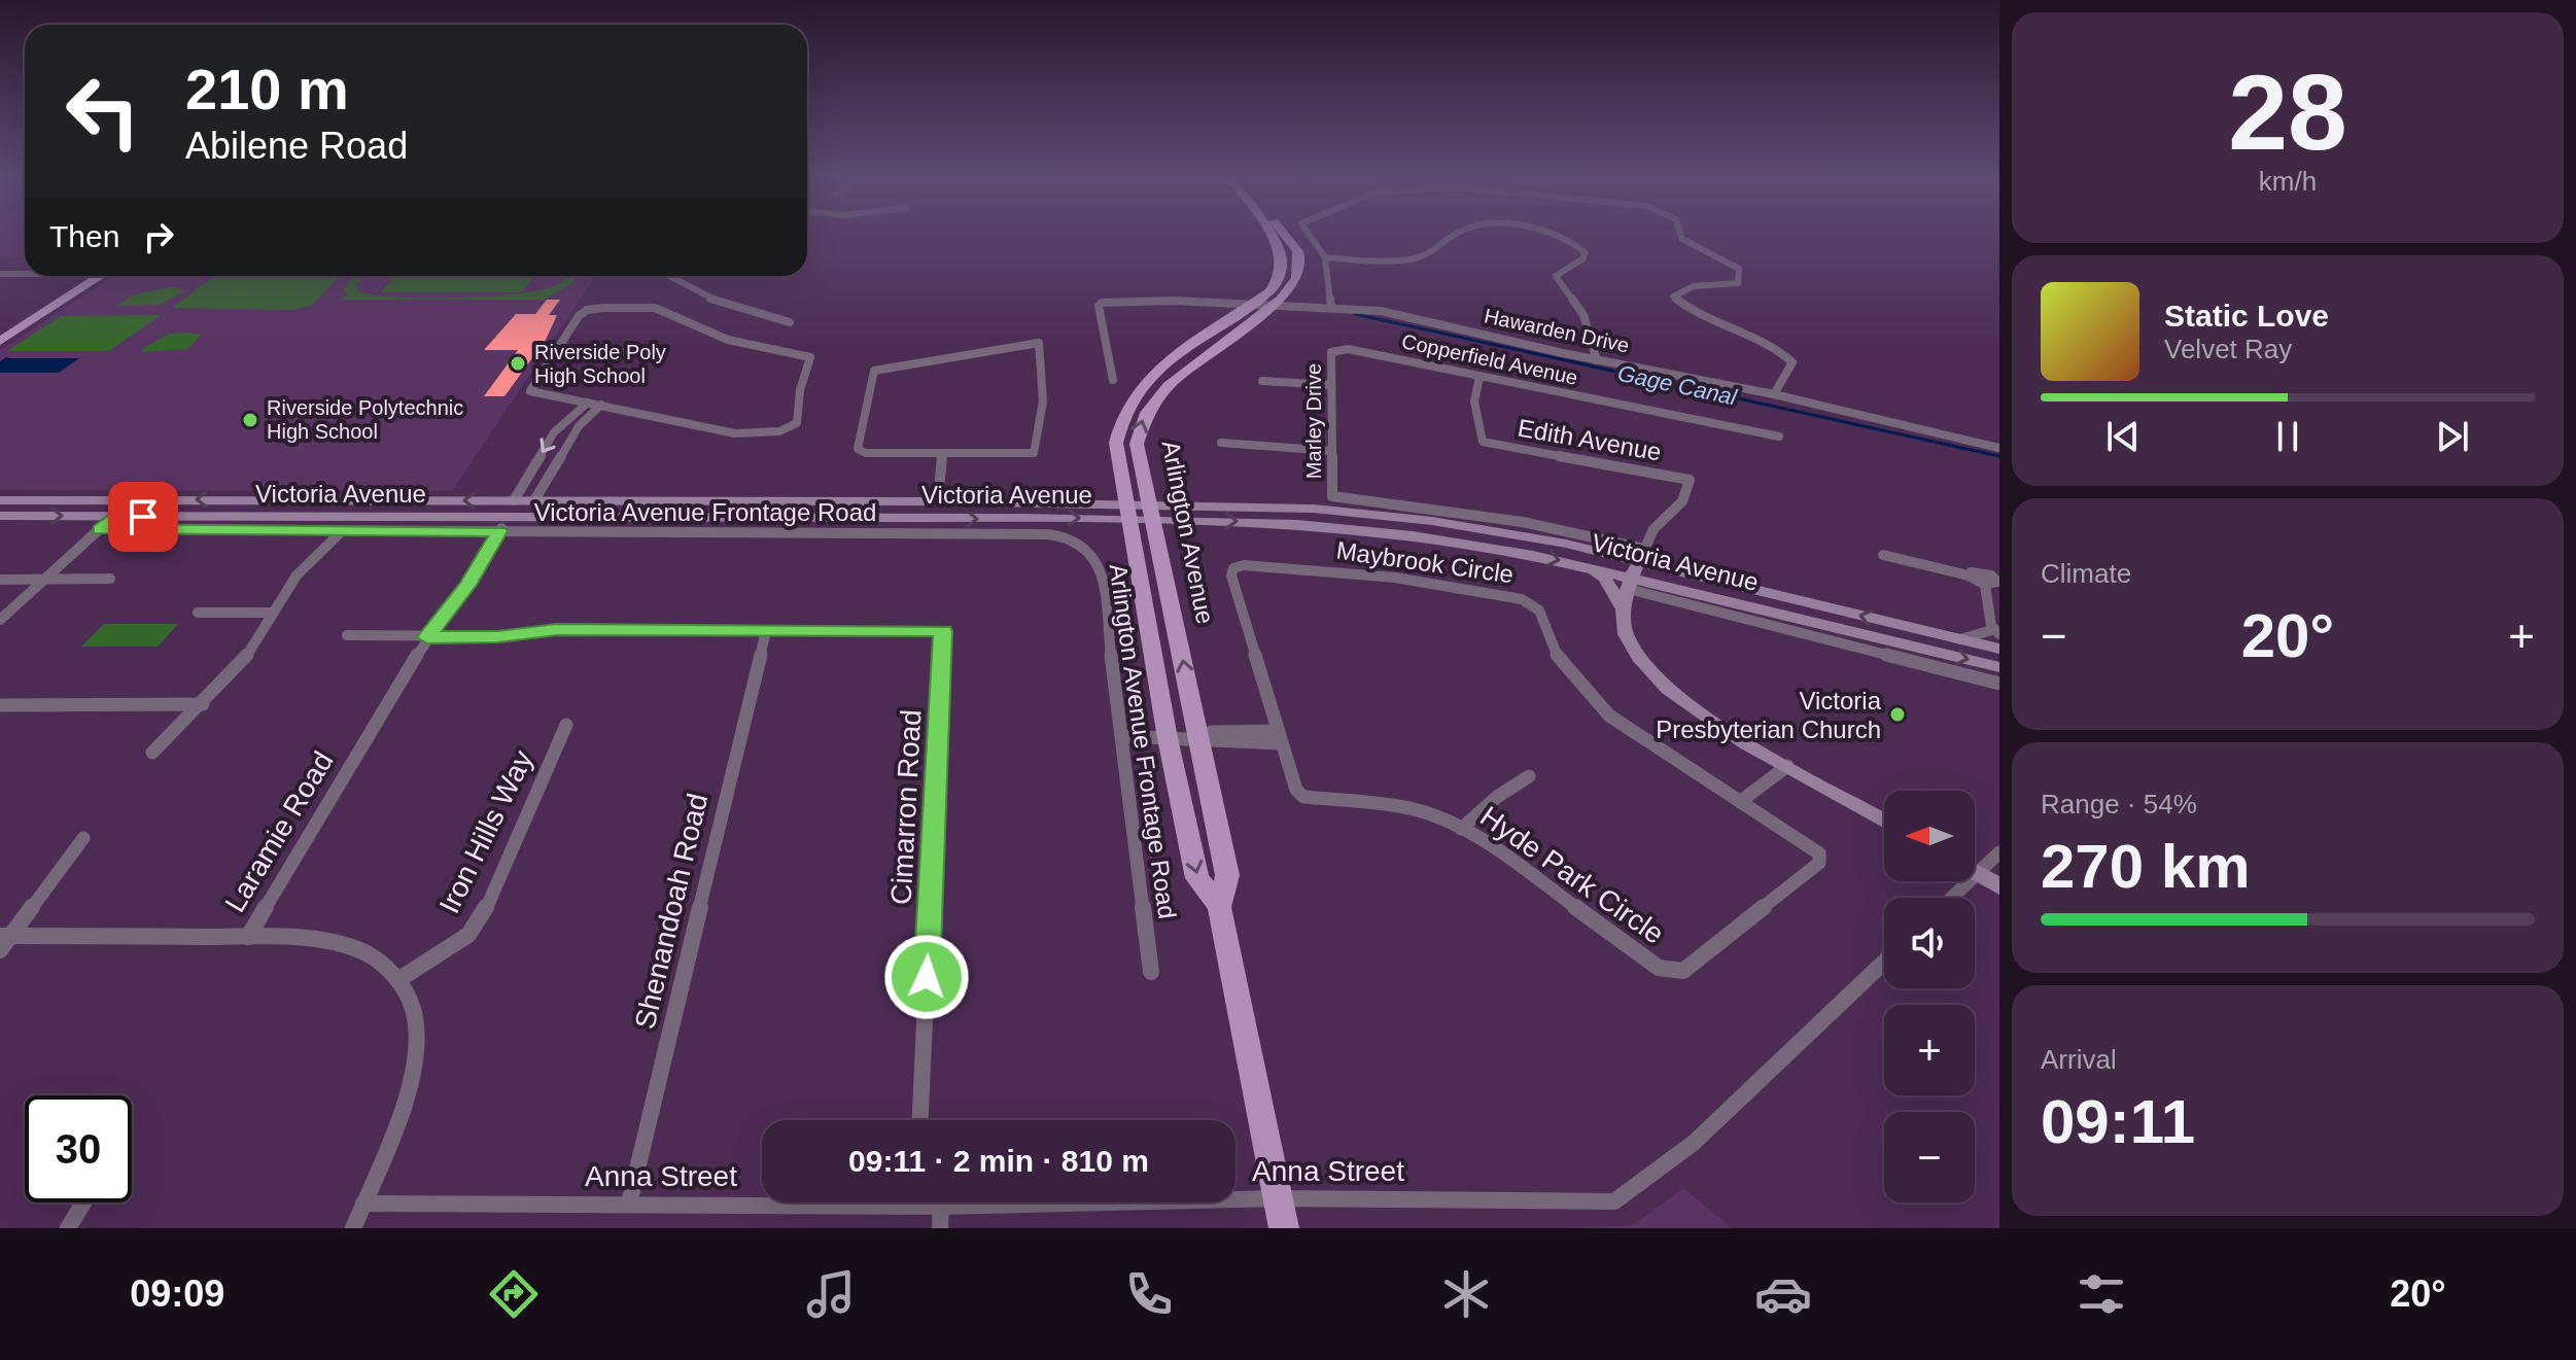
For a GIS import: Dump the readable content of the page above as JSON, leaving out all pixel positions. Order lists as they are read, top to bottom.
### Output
{
  "streets": {
    "main road": ["Victoria Avenue", "Arlington Avenue"],
    "street": [
      "Hawarden Drive",
      "Copperfield Avenue",
      "Marley Drive",
      "Edith Avenue",
      "Victoria Avenue Frontage Road",
      "Maybrook Circle",
      "Arlington Avenue Frontage Road",
      "Cimarron Road",
      "Laramie Road",
      "Iron Hills Way",
      "Hyde Park Circle",
      "Shenandoah Road",
      "Anna Street"
    ]
  },
  "crossings": [
    ["Hawarden Drive", "Arlington Avenue"],
    ["Copperfield Avenue", "Marley Drive"],
    ["Copperfield Avenue", "Edith Avenue"],
    ["Marley Drive", "Edith Avenue"],
    ["Marley Drive", "Victoria Avenue"],
    ["Edith Avenue", "Victoria Avenue"],
    ["Victoria Avenue", "Victoria Avenue Frontage Road"],
    ["Victoria Avenue", "Arlington Avenue"],
    ["Victoria Avenue", "Laramie Road"],
    ["Victoria Avenue Frontage Road", "Arlington Avenue Frontage Road"],
    ["Victoria Avenue Frontage Road", "Laramie Road"],
    ["Arlington Avenue", "Anna Street"],
    ["Maybrook Circle", "Hyde Park Circle"],
    ["Cimarron Road", "Shenandoah Road"],
    ["Laramie Road", "Iron Hills Way"],
    ["Laramie Road", "Anna Street"],
    ["Shenandoah Road", "Anna Street"]
  ],
  "water": ["Gage Canal"],
  "places": ["Riverside Poly High School", "Riverside Polytechnic High School", "Victoria Presbyterian Church"],
  "north": "left",
  "page": {
    "tile": [
      ["28", "km/h"],
      "Climate",
      ["Range · 54%", "270 km"],
      ["Arrival", "09:11"]
    ],
    "turn": ["210 m", "Abilene Road"],
    "then": "Then",
    "song": ["Static Love", "Velvet Ray"],
    "heat": ["−", "20°", "+"],
    "map_buttons": ["+", "−"],
    "limit": "30",
    "trip": "09:11 · 2 min · 810 m",
    "tabs": ["09:09", "20°"]
  }
}
